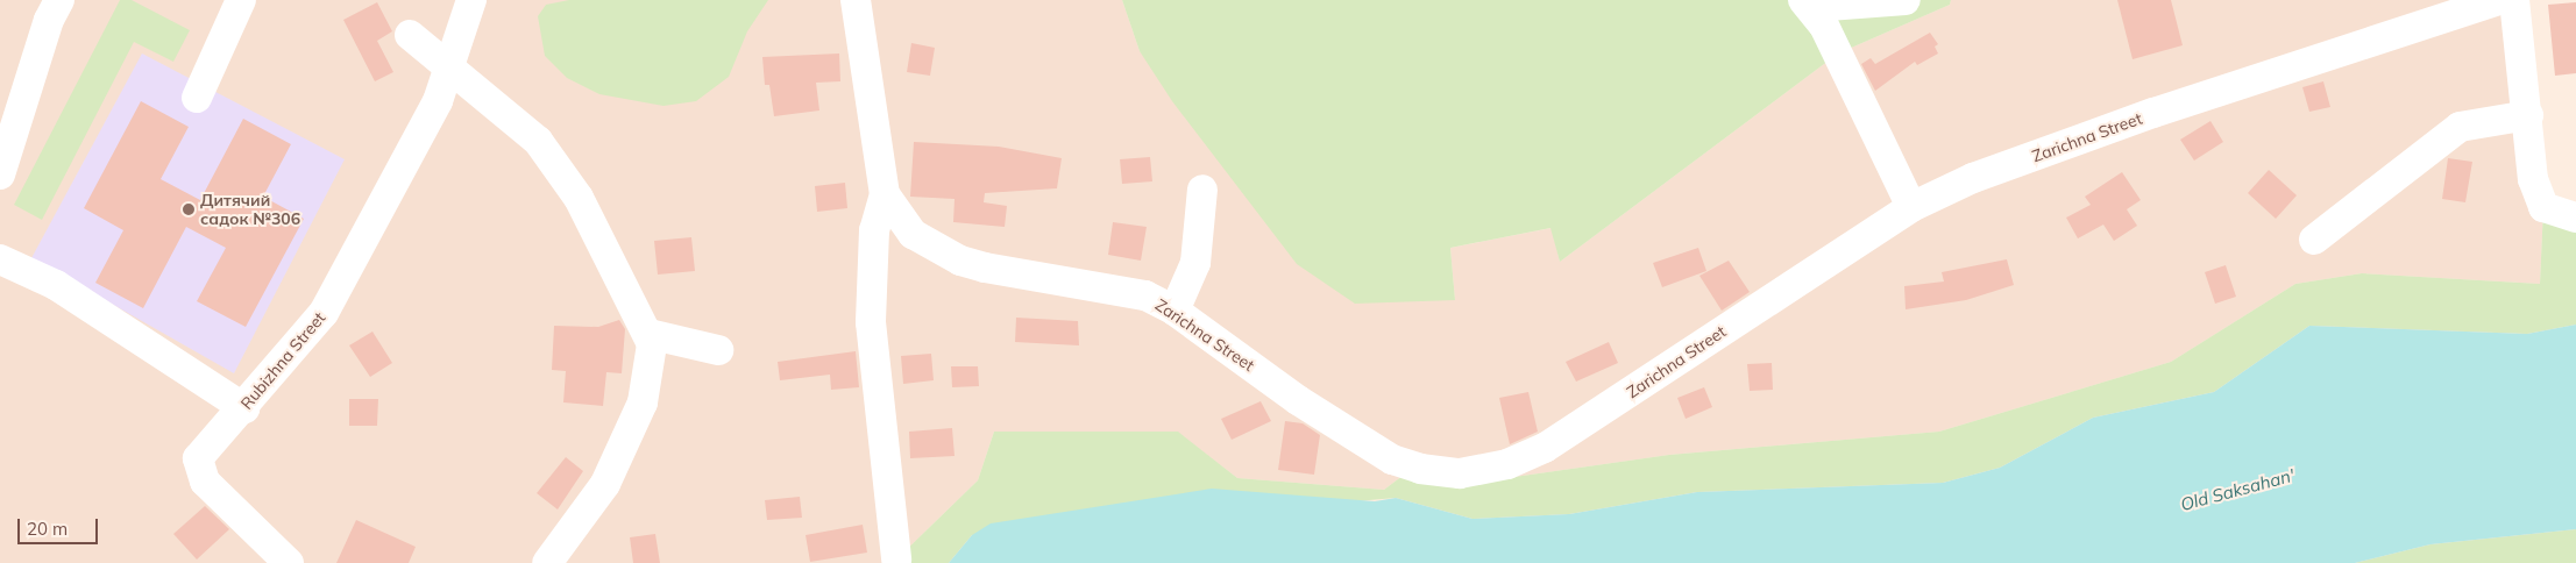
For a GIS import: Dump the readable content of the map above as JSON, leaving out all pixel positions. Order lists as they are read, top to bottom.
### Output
{
  "streets": {
    "street": ["Zarichna Street", "Rubizhna Street"]
  },
  "water": ["Old Saksahan'"],
  "places": ["Дитячий садок №306"],
  "scale_bar": "20 m"
}
